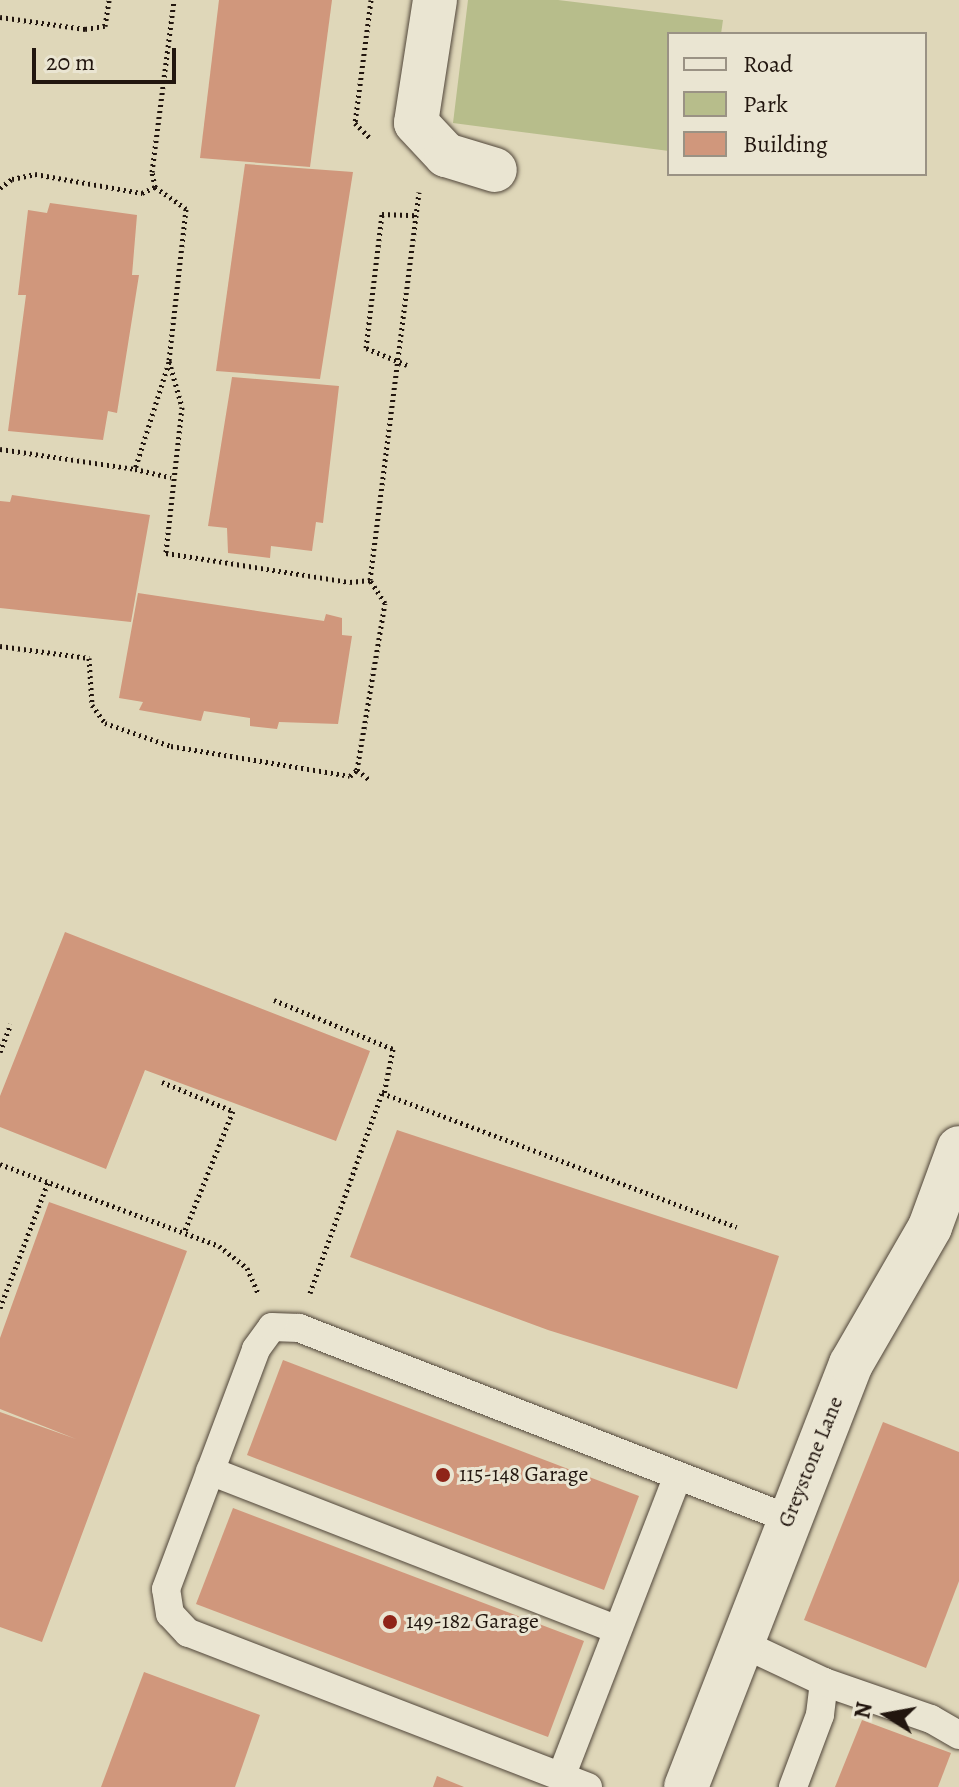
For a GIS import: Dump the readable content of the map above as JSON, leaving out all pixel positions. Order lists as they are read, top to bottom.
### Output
{
  "streets": {
    "street": ["Greystone Lane"]
  },
  "places": ["115-148 Garage", "149-182 Garage"],
  "legend": ["Road", "Park", "Building"],
  "scale_bar": "20 m",
  "north": "left"
}
